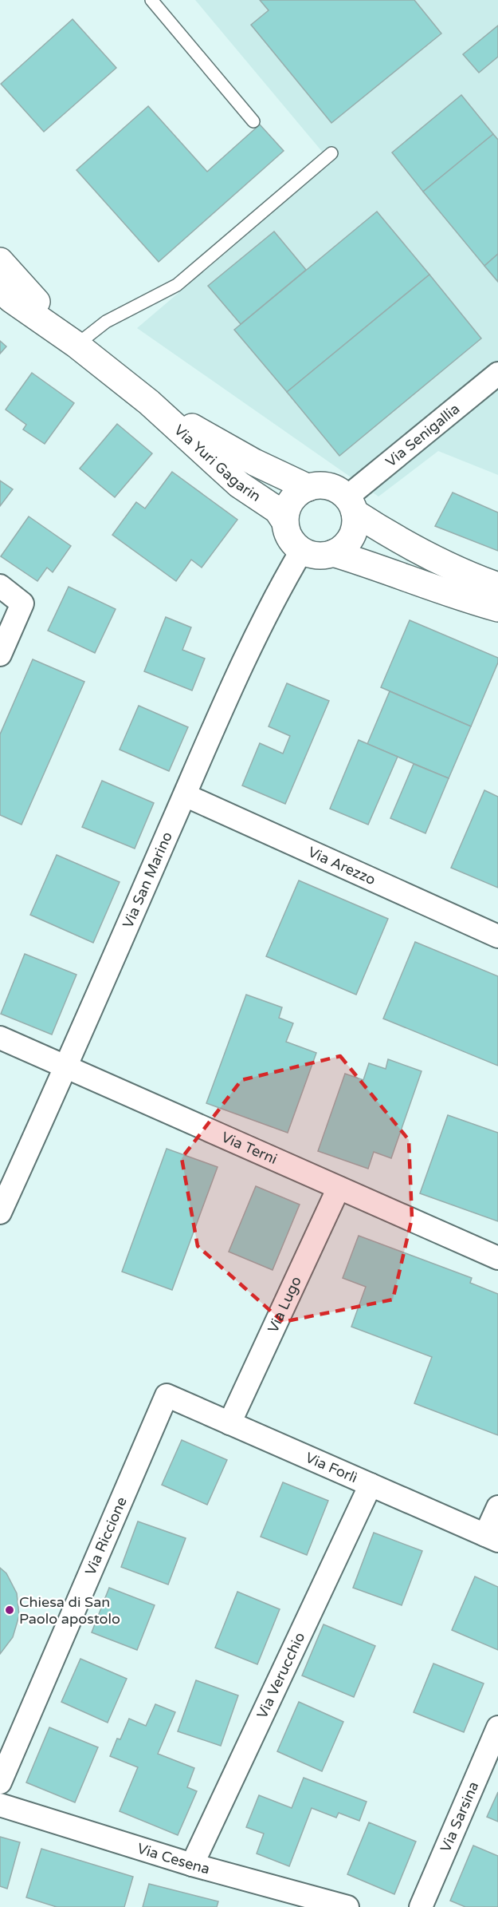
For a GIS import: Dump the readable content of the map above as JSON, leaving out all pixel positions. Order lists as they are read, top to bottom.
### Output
{
  "streets": {
    "main road": ["Via Yuri Gagarin"],
    "street": [
      "Via Senigallia",
      "Via Arezzo",
      "Via San Marino",
      "Via Terni",
      "Via Lugo",
      "Via Forlì",
      "Via Riccione",
      "Via Verucchio",
      "Via Sarsina",
      "Via Cesena"
    ]
  },
  "crossings": [
    ["Via Senigallia", "Via Yuri Gagarin"],
    ["Via Senigallia", "Via San Marino"],
    ["Via Yuri Gagarin", "Via San Marino"],
    ["Via Arezzo", "Via San Marino"],
    ["Via San Marino", "Via Terni"],
    ["Via Terni", "Via Lugo"],
    ["Via Lugo", "Via Forlì"],
    ["Via Forlì", "Via Riccione"],
    ["Via Forlì", "Via Verucchio"],
    ["Via Verucchio", "Via Cesena"]
  ],
  "places": ["Chiesa di San Paolo apostolo"]
}
